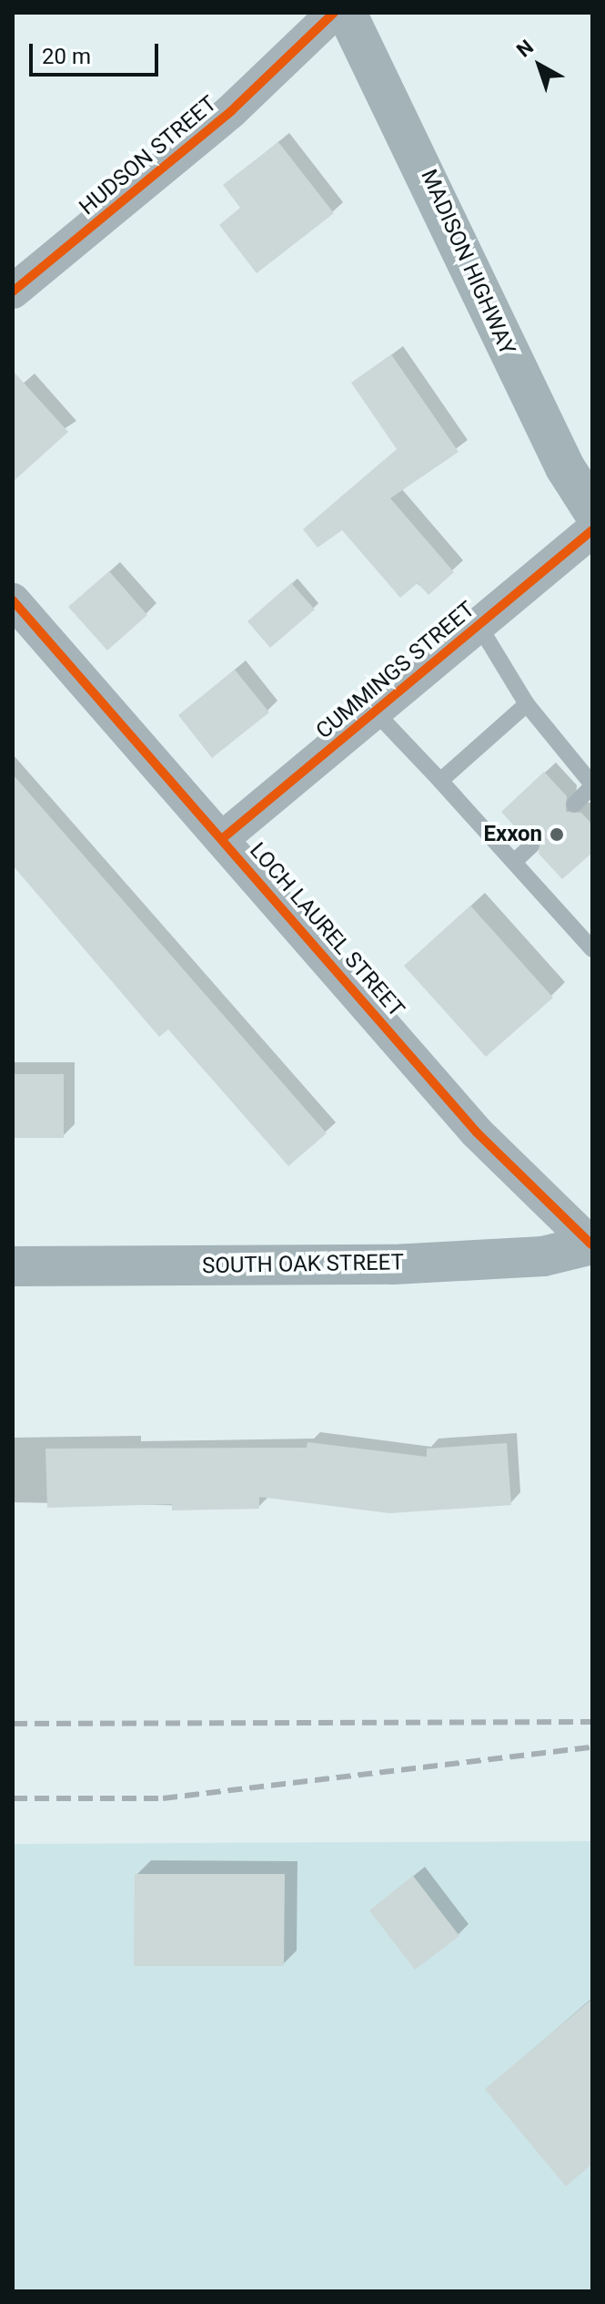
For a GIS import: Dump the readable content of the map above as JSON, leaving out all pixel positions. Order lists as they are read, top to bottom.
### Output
{
  "streets": {
    "main road": ["MADISON HIGHWAY", "SOUTH OAK STREET"],
    "street": ["HUDSON STREET", "CUMMINGS STREET", "LOCH LAUREL STREET"]
  },
  "crossings": [
    ["CUMMINGS STREET", "LOCH LAUREL STREET"],
    ["LOCH LAUREL STREET", "SOUTH OAK STREET"]
  ],
  "places": ["Exxon"],
  "scale_bar": "20 m",
  "north": "top left"
}
